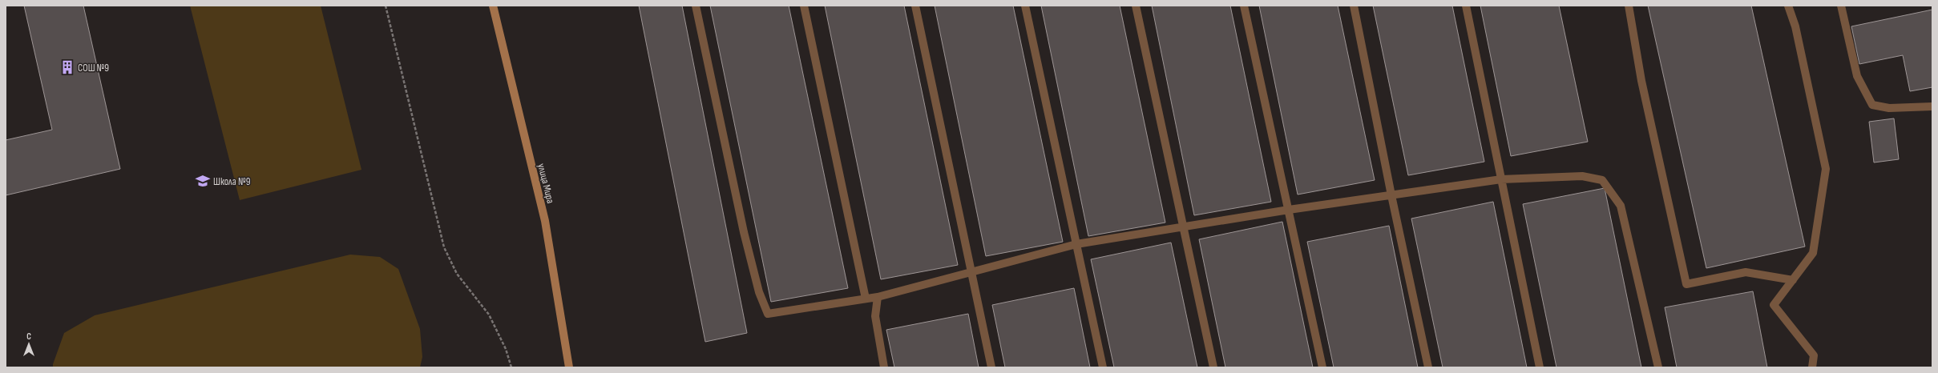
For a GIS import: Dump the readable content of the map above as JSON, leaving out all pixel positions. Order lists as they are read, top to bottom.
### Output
{
  "streets": {
    "main road": ["улица Мира"]
  },
  "places": {
    "building": ["СОШ №9"],
    "school or university": ["Школа №9"]
  },
  "north": "top"
}
